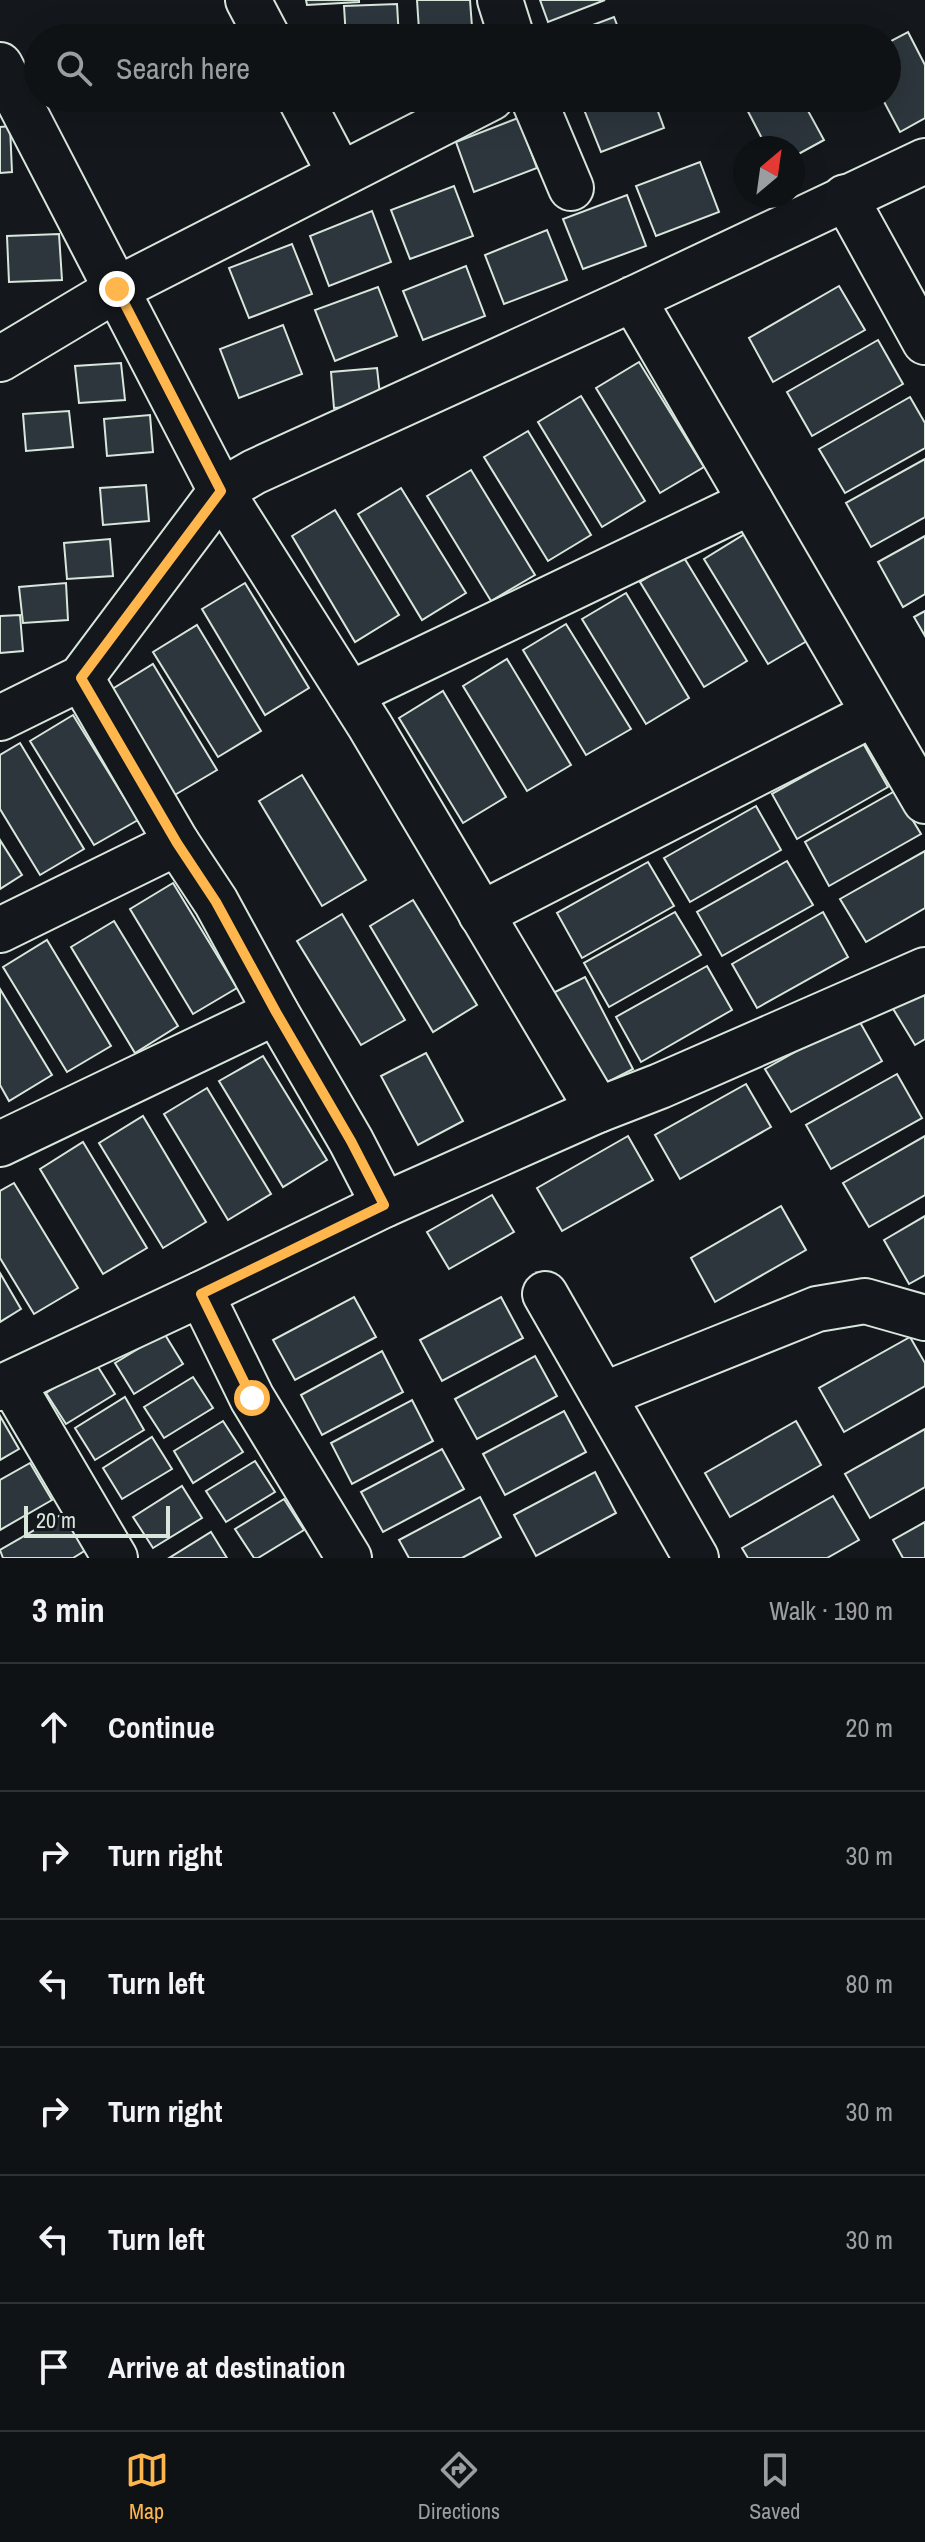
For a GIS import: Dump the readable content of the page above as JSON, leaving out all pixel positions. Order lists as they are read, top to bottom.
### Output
{
  "scale_bar": "20 m",
  "north": "top right",
  "page": {
    "search": "Search here",
    "scale": "20 m",
    "heading": ["3 min", "Walk · 190 m"],
    "list": [
      ["Continue", "20 m"],
      ["Turn right", "30 m"],
      ["Turn left", "80 m"],
      ["Turn right", "30 m"],
      ["Turn left", "30 m"],
      "Arrive at destination"
    ],
    "nav": ["Map", "Directions", "Saved"]
  }
}
